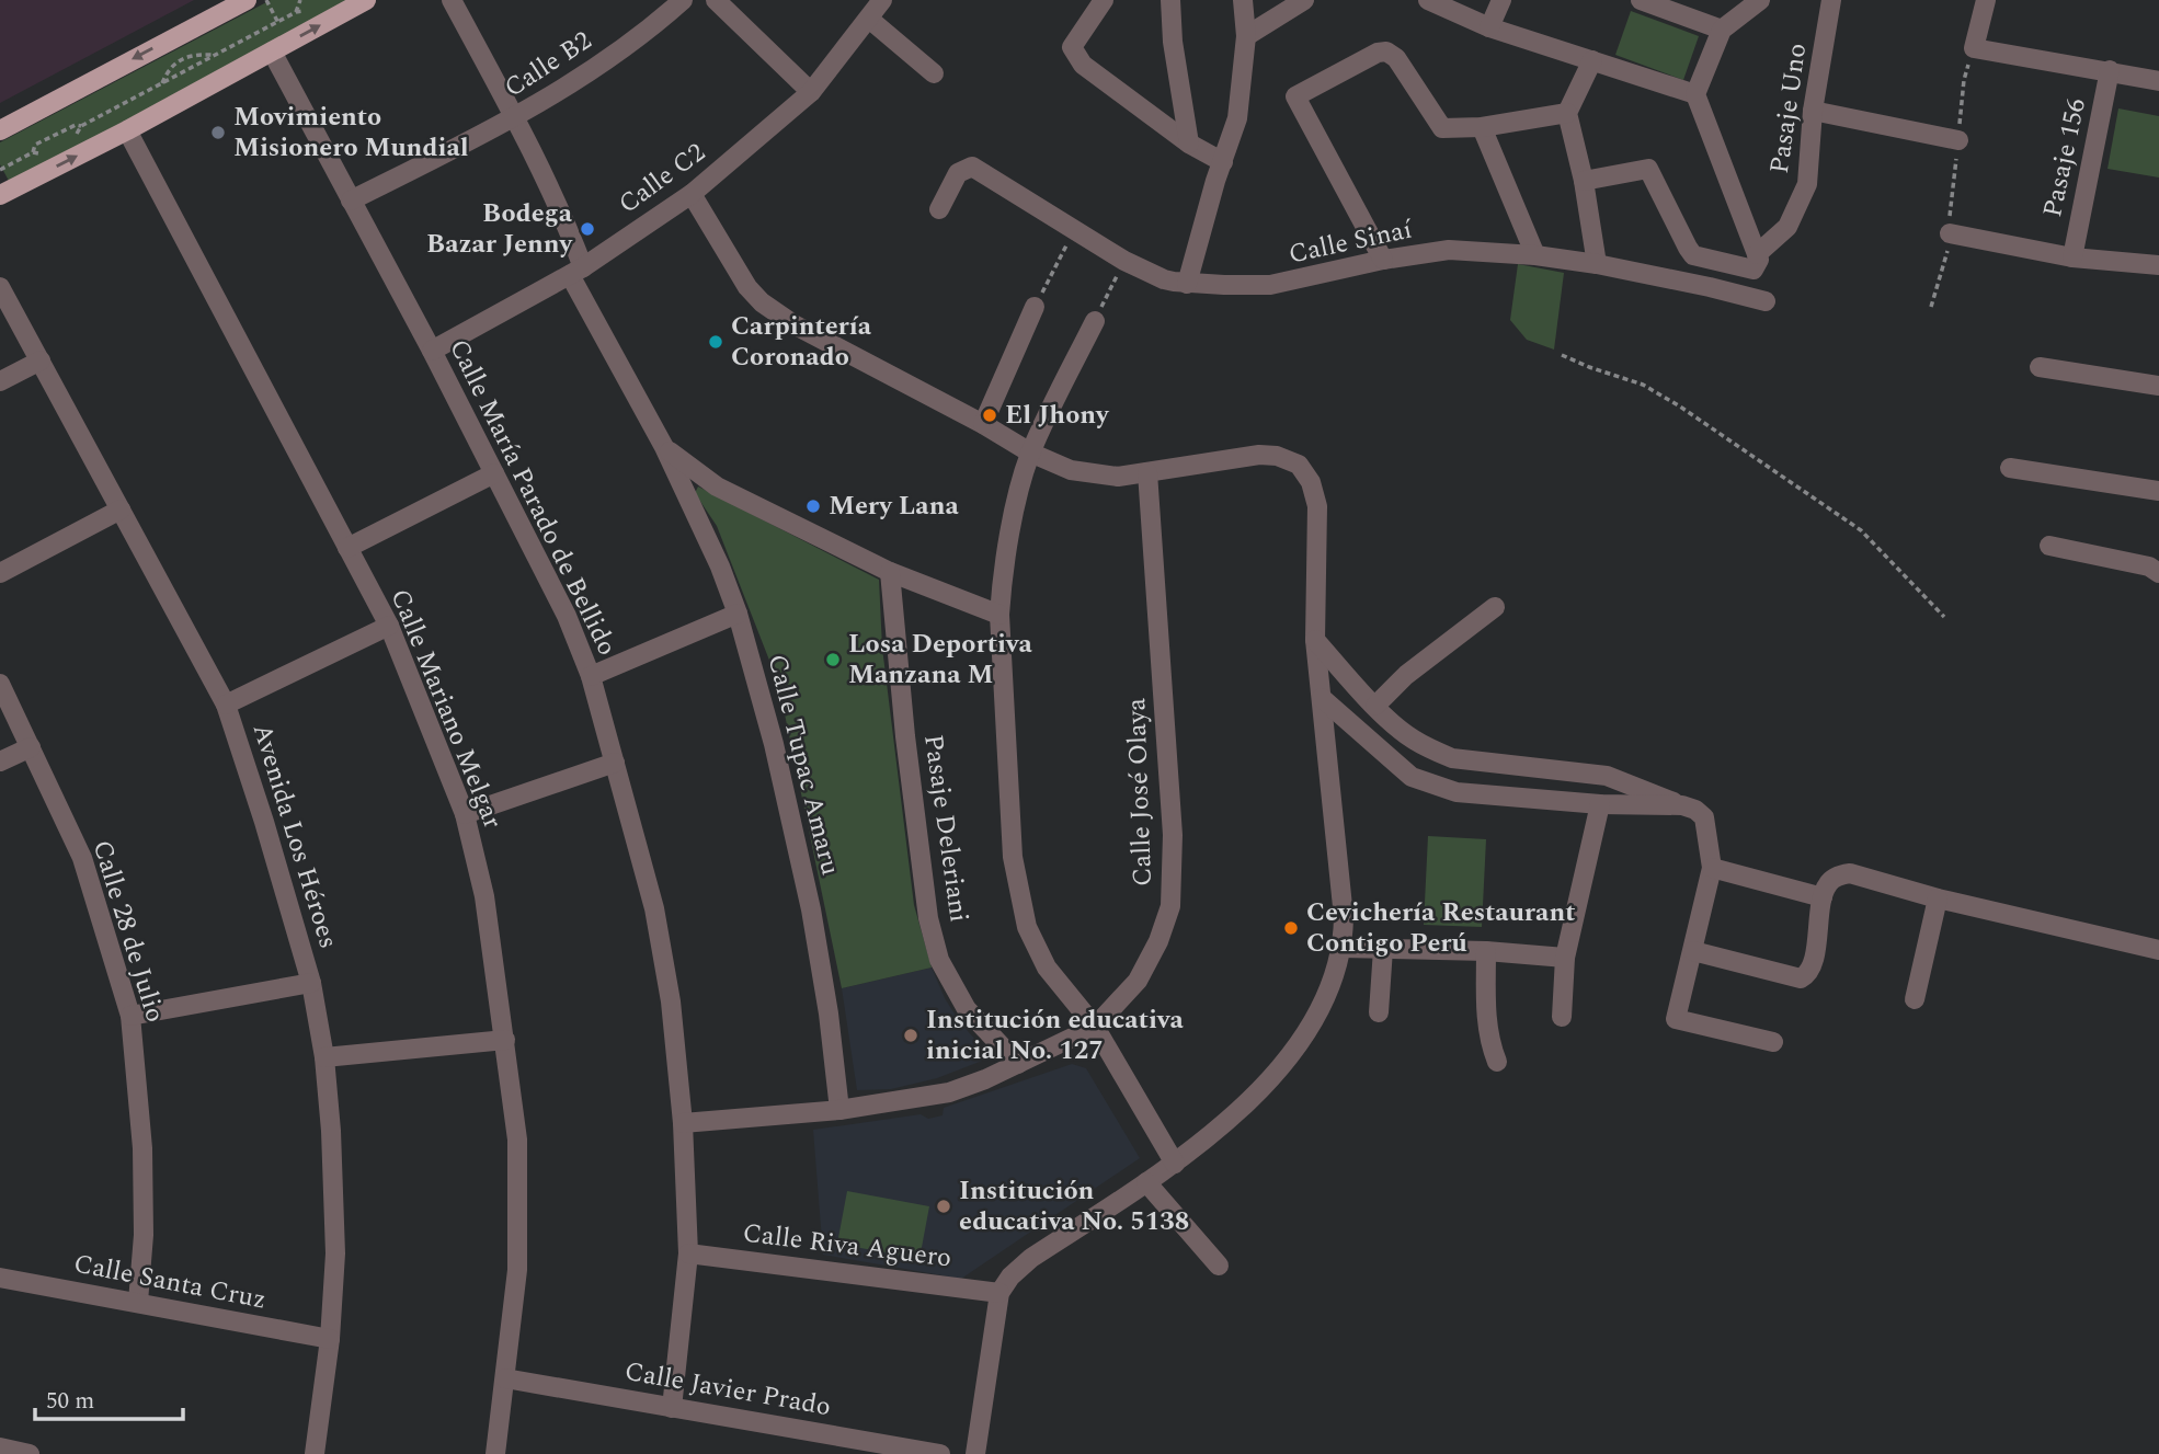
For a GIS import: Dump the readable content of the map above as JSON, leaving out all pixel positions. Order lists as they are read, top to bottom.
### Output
{
  "streets": {
    "street": [
      "Calle B2",
      "Pasaje Uno",
      "Pasaje 156",
      "Calle C2",
      "Calle Sinaí",
      "Calle María Parado de Bellido",
      "Calle Mariano Melgar",
      "Calle Tupac Amaru",
      "Calle José Olaya",
      "Pasaje Deleriani",
      "Avenida Los Héroes",
      "Calle 28 de Julio",
      "Calle Riva Aguero",
      "Calle Santa Cruz",
      "Calle Javier Prado"
    ]
  },
  "crossings": [
    ["Calle B2", "Calle María Parado de Bellido"],
    ["Calle B2", "Calle Tupac Amaru"],
    ["Calle C2", "Calle María Parado de Bellido"],
    ["Calle C2", "Calle Tupac Amaru"],
    ["Calle María Parado de Bellido", "Calle José Olaya"],
    ["Calle María Parado de Bellido", "Calle Riva Aguero"],
    ["Calle María Parado de Bellido", "Calle Javier Prado"],
    ["Calle Mariano Melgar", "Calle Javier Prado"],
    ["Calle Tupac Amaru", "Calle José Olaya"],
    ["Calle José Olaya", "Pasaje Deleriani"],
    ["Avenida Los Héroes", "Calle Santa Cruz"],
    ["Calle 28 de Julio", "Calle Santa Cruz"]
  ],
  "places": [
    "Movimiento Misionero Mundial",
    "Bodega Bazar Jenny",
    "Carpintería Coronado",
    "El Jhony",
    "Mery Lana",
    "Losa Deportiva Manzana M",
    "Cevichería Restaurant Contigo Perú",
    "Institución educativa inicial No. 127",
    "Institución educativa No. 5138"
  ],
  "scale_bar": "50 m"
}
